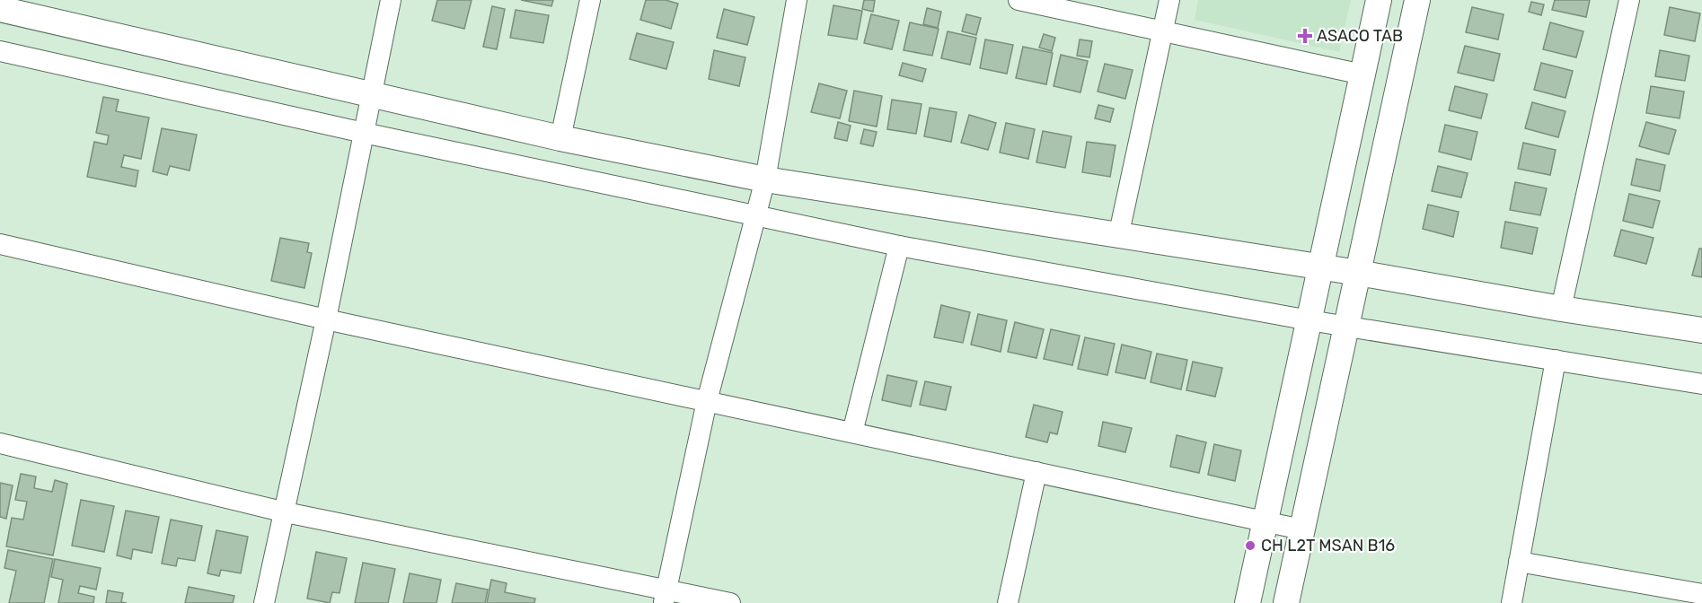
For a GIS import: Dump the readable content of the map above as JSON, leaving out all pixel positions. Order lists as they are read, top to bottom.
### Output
{
  "places": {
    "health": ["ASACO TAB"],
    "other": ["CH L2T MSAN B16"]
  }
}
